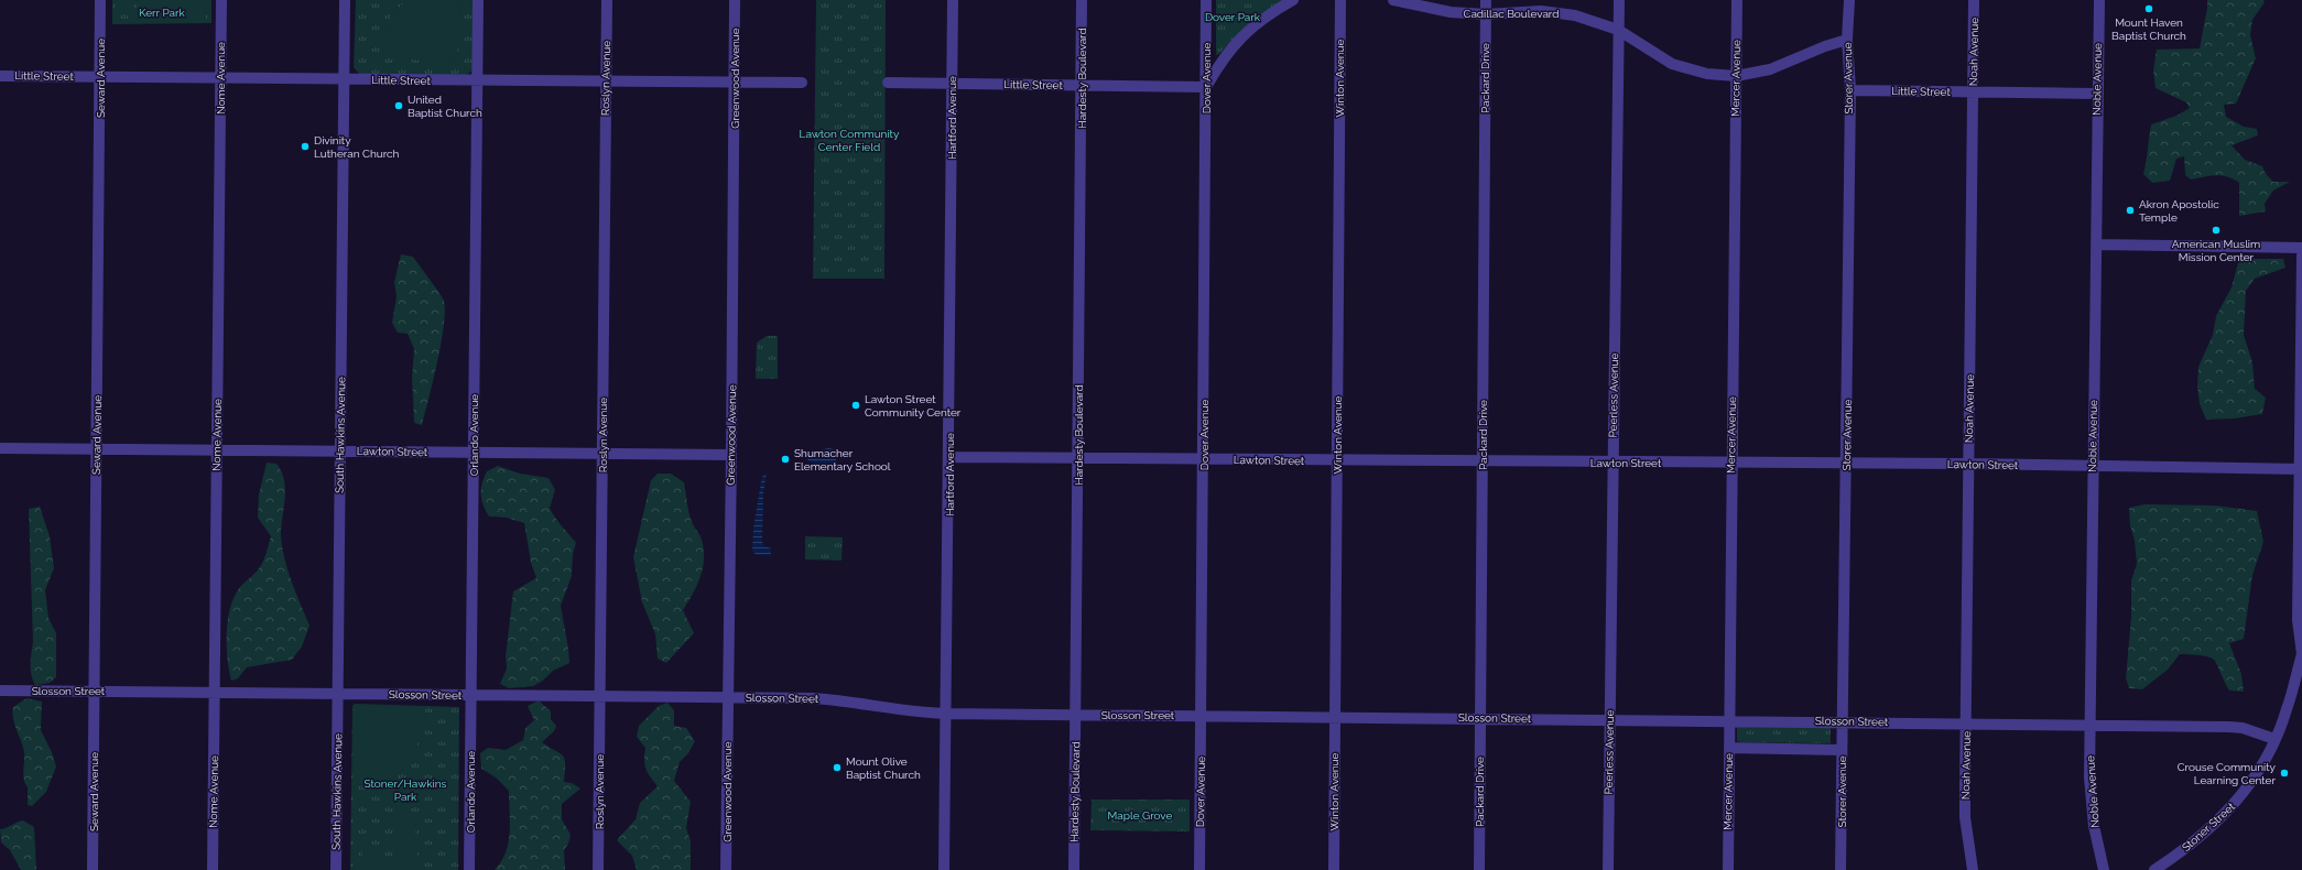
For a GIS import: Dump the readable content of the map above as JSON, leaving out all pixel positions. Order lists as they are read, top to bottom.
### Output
{
  "streets": {
    "street": [
      "Cadillac Boulevard",
      "Noah Avenue",
      "Little Street",
      "Seward Avenue",
      "Nome Avenue",
      "Roslyn Avenue",
      "Greenwood Avenue",
      "Hardesty Boulevard",
      "Dover Avenue",
      "Winton Avenue",
      "Packard Drive",
      "Mercer Avenue",
      "Storer Avenue",
      "Noble Avenue",
      "Hartford Avenue",
      "Peerless Avenue",
      "South Hawkins Avenue",
      "Orlando Avenue",
      "Lawton Street",
      "Slosson Street",
      "Stoner Street"
    ]
  },
  "crossings": [
    ["Cadillac Boulevard", "Packard Drive"],
    ["Cadillac Boulevard", "Mercer Avenue"],
    ["Cadillac Boulevard", "Storer Avenue"],
    ["Cadillac Boulevard", "Peerless Avenue"],
    ["Noah Avenue", "Little Street"],
    ["Noah Avenue", "Lawton Street"],
    ["Noah Avenue", "Slosson Street"],
    ["Little Street", "Seward Avenue"],
    ["Little Street", "Nome Avenue"],
    ["Little Street", "Roslyn Avenue"],
    ["Little Street", "Greenwood Avenue"],
    ["Little Street", "Hardesty Boulevard"],
    ["Little Street", "Dover Avenue"],
    ["Little Street", "Storer Avenue"],
    ["Little Street", "Noble Avenue"],
    ["Little Street", "Hartford Avenue"],
    ["Little Street", "South Hawkins Avenue"],
    ["Little Street", "Orlando Avenue"],
    ["Seward Avenue", "Lawton Street"],
    ["Seward Avenue", "Slosson Street"],
    ["Nome Avenue", "Lawton Street"],
    ["Nome Avenue", "Slosson Street"],
    ["Roslyn Avenue", "Lawton Street"],
    ["Roslyn Avenue", "Slosson Street"],
    ["Greenwood Avenue", "Lawton Street"],
    ["Greenwood Avenue", "Slosson Street"],
    ["Hardesty Boulevard", "Lawton Street"],
    ["Hardesty Boulevard", "Slosson Street"],
    ["Dover Avenue", "Lawton Street"],
    ["Dover Avenue", "Slosson Street"],
    ["Winton Avenue", "Lawton Street"],
    ["Winton Avenue", "Slosson Street"],
    ["Packard Drive", "Lawton Street"],
    ["Packard Drive", "Slosson Street"],
    ["Mercer Avenue", "Lawton Street"],
    ["Mercer Avenue", "Slosson Street"],
    ["Storer Avenue", "Lawton Street"],
    ["Storer Avenue", "Slosson Street"],
    ["Noble Avenue", "Lawton Street"],
    ["Noble Avenue", "Slosson Street"],
    ["Hartford Avenue", "Lawton Street"],
    ["Hartford Avenue", "Slosson Street"],
    ["Peerless Avenue", "Lawton Street"],
    ["Peerless Avenue", "Slosson Street"],
    ["South Hawkins Avenue", "Lawton Street"],
    ["South Hawkins Avenue", "Slosson Street"],
    ["Orlando Avenue", "Lawton Street"],
    ["Orlando Avenue", "Slosson Street"],
    ["Slosson Street", "Stoner Street"]
  ],
  "parks": [
    "Kerr Park",
    "Dover Park",
    "Lawton Community Center Field",
    "Stoner/Hawkins Park",
    "Maple Grove"
  ],
  "places": [
    "Mount Haven Baptist Church",
    "United Baptist Church",
    "Divinity Lutheran Church",
    "Akron Apostolic Temple",
    "American Muslim Mission Center",
    "Lawton Street Community Center",
    "Shumacher Elementary School",
    "Mount Olive Baptist Church",
    "Crouse Community Learning Center"
  ]
}
